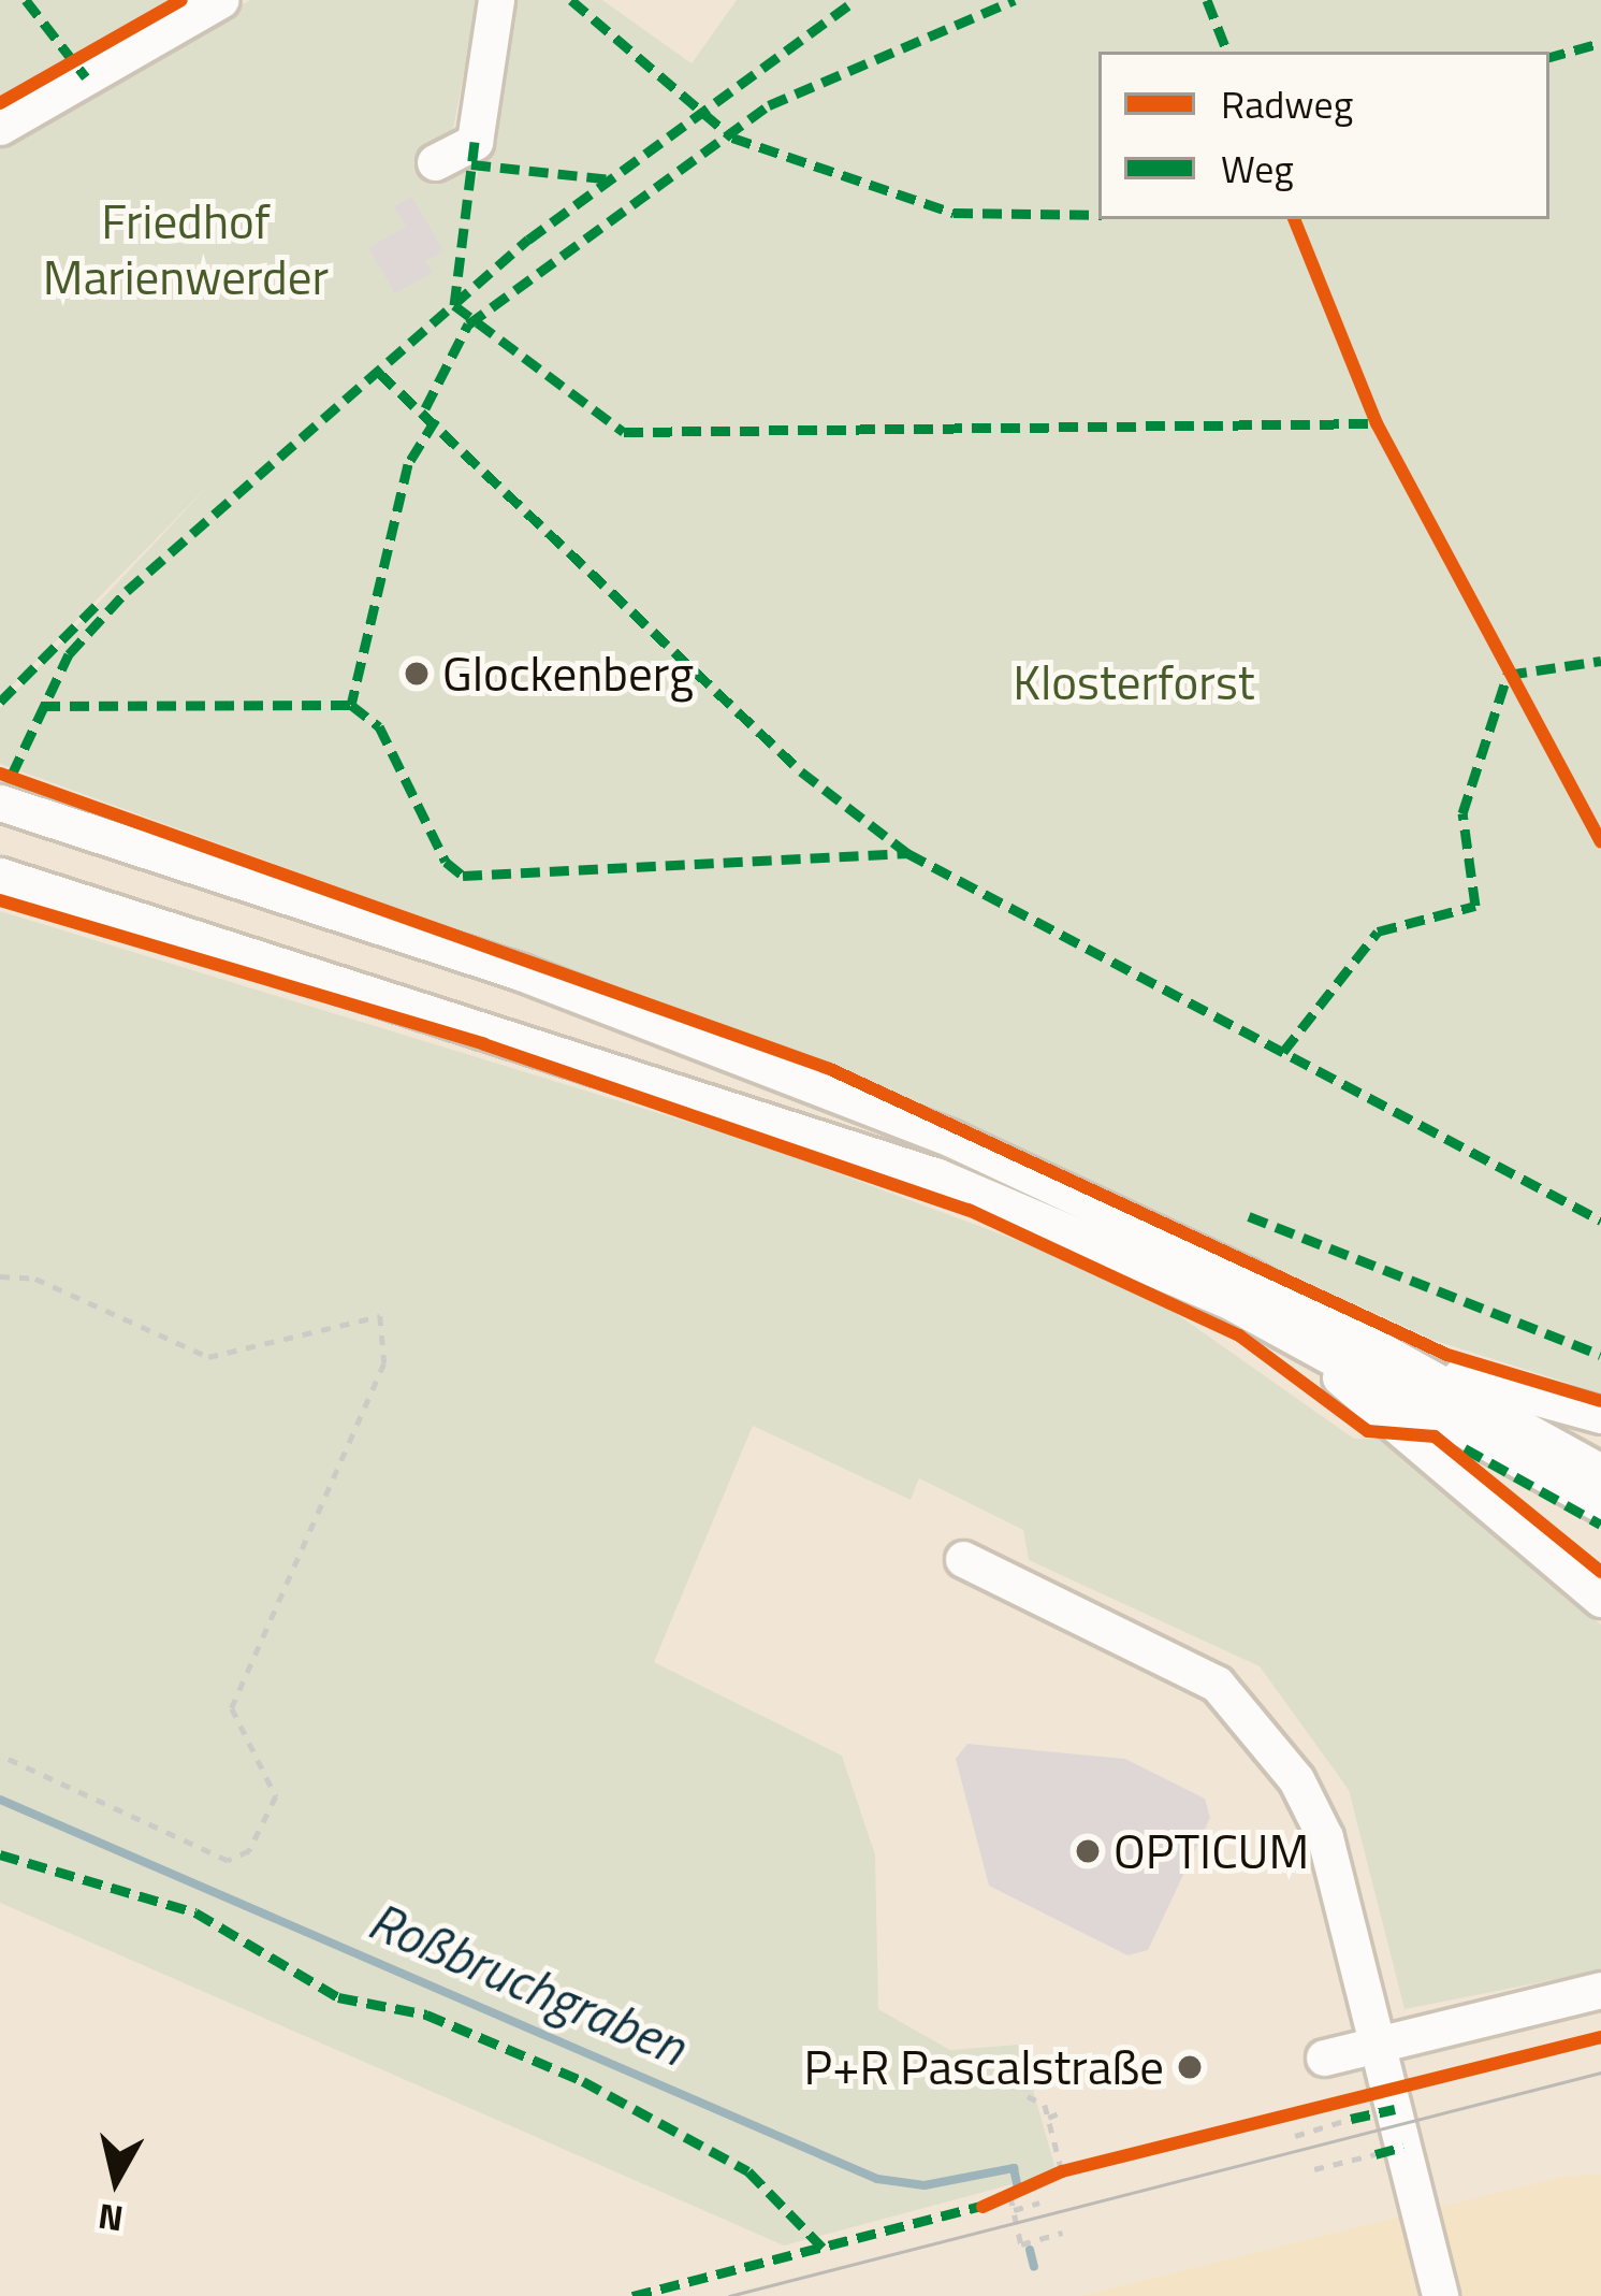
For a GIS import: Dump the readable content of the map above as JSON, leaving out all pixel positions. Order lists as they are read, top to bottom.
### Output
{
  "water": ["Roßbruchgraben"],
  "parks": ["Friedhof Marienwerder", "Klosterforst"],
  "places": ["Glockenberg", "OPTICUM", "P+R Pascalstraße"],
  "legend": ["Radweg", "Weg"],
  "north": "bottom"
}
